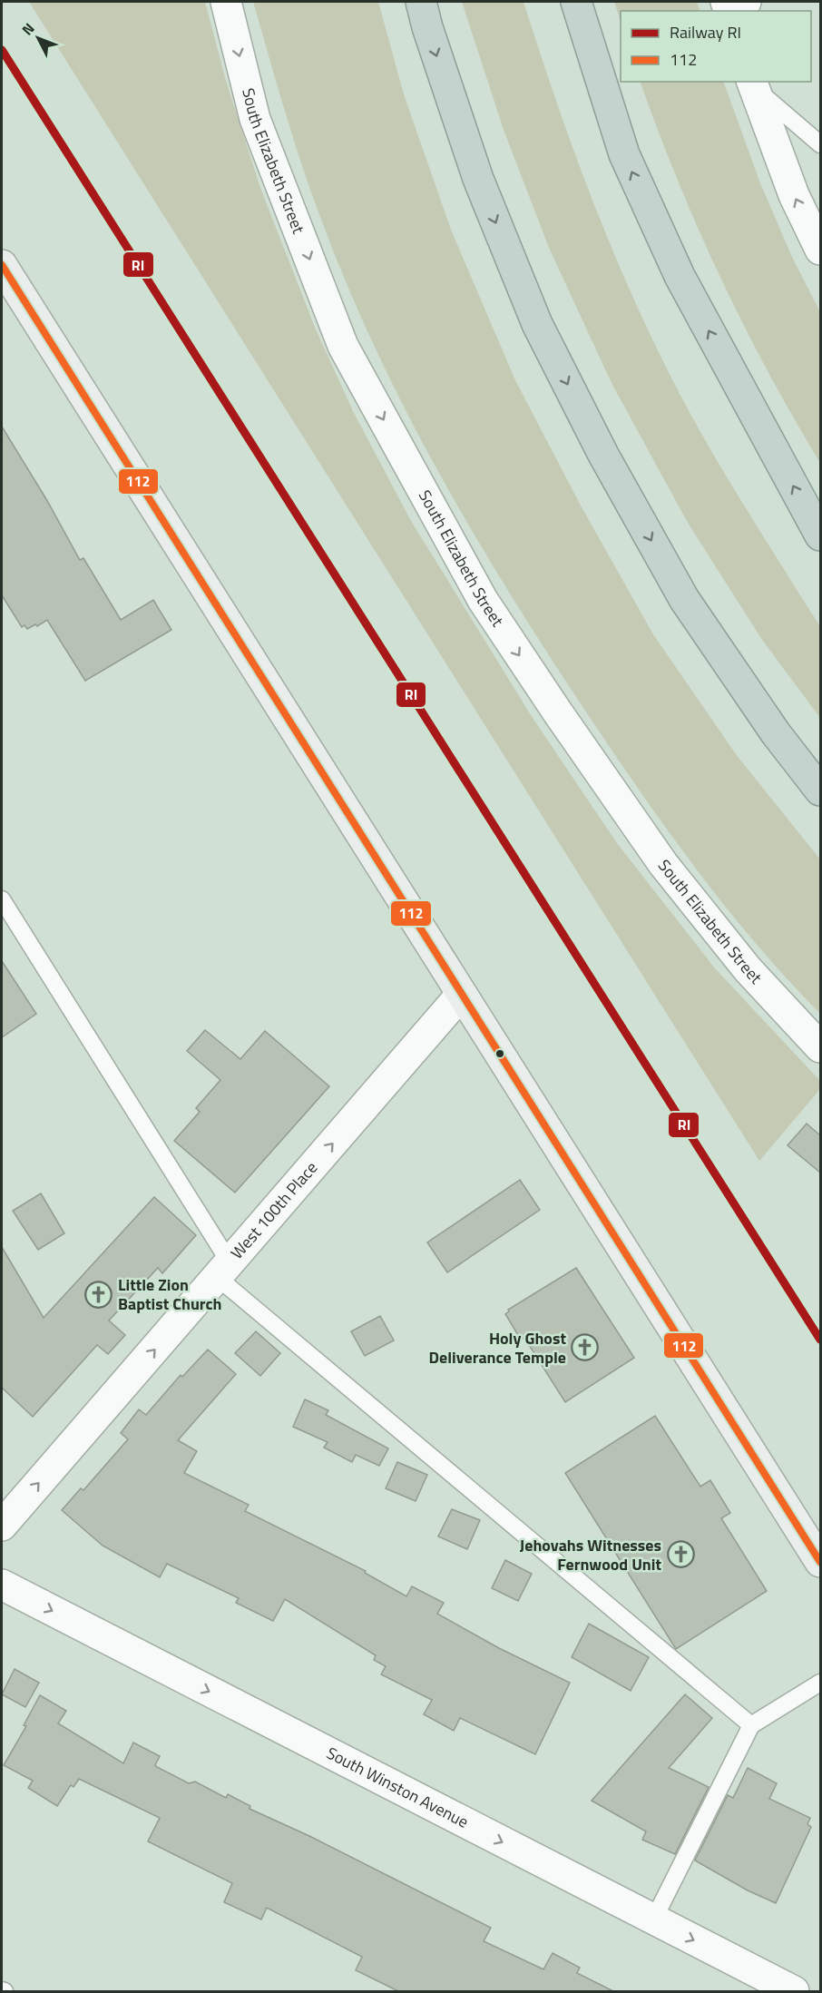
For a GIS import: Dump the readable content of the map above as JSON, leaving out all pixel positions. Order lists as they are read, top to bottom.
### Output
{
  "streets": {
    "street": ["South Elizabeth Street", "West 100th Place", "South Winston Avenue"]
  },
  "one_way": ["South Elizabeth Street", "West 100th Place", "South Winston Avenue"],
  "places": {
    "church": ["Little Zion Baptist Church", "Holy Ghost Deliverance Temple", "Jehovahs Witnesses Fernwood Unit"]
  },
  "lines": ["rail line RI", "transit line 112"],
  "legend": ["Railway RI", "112"],
  "north": "top left"
}
